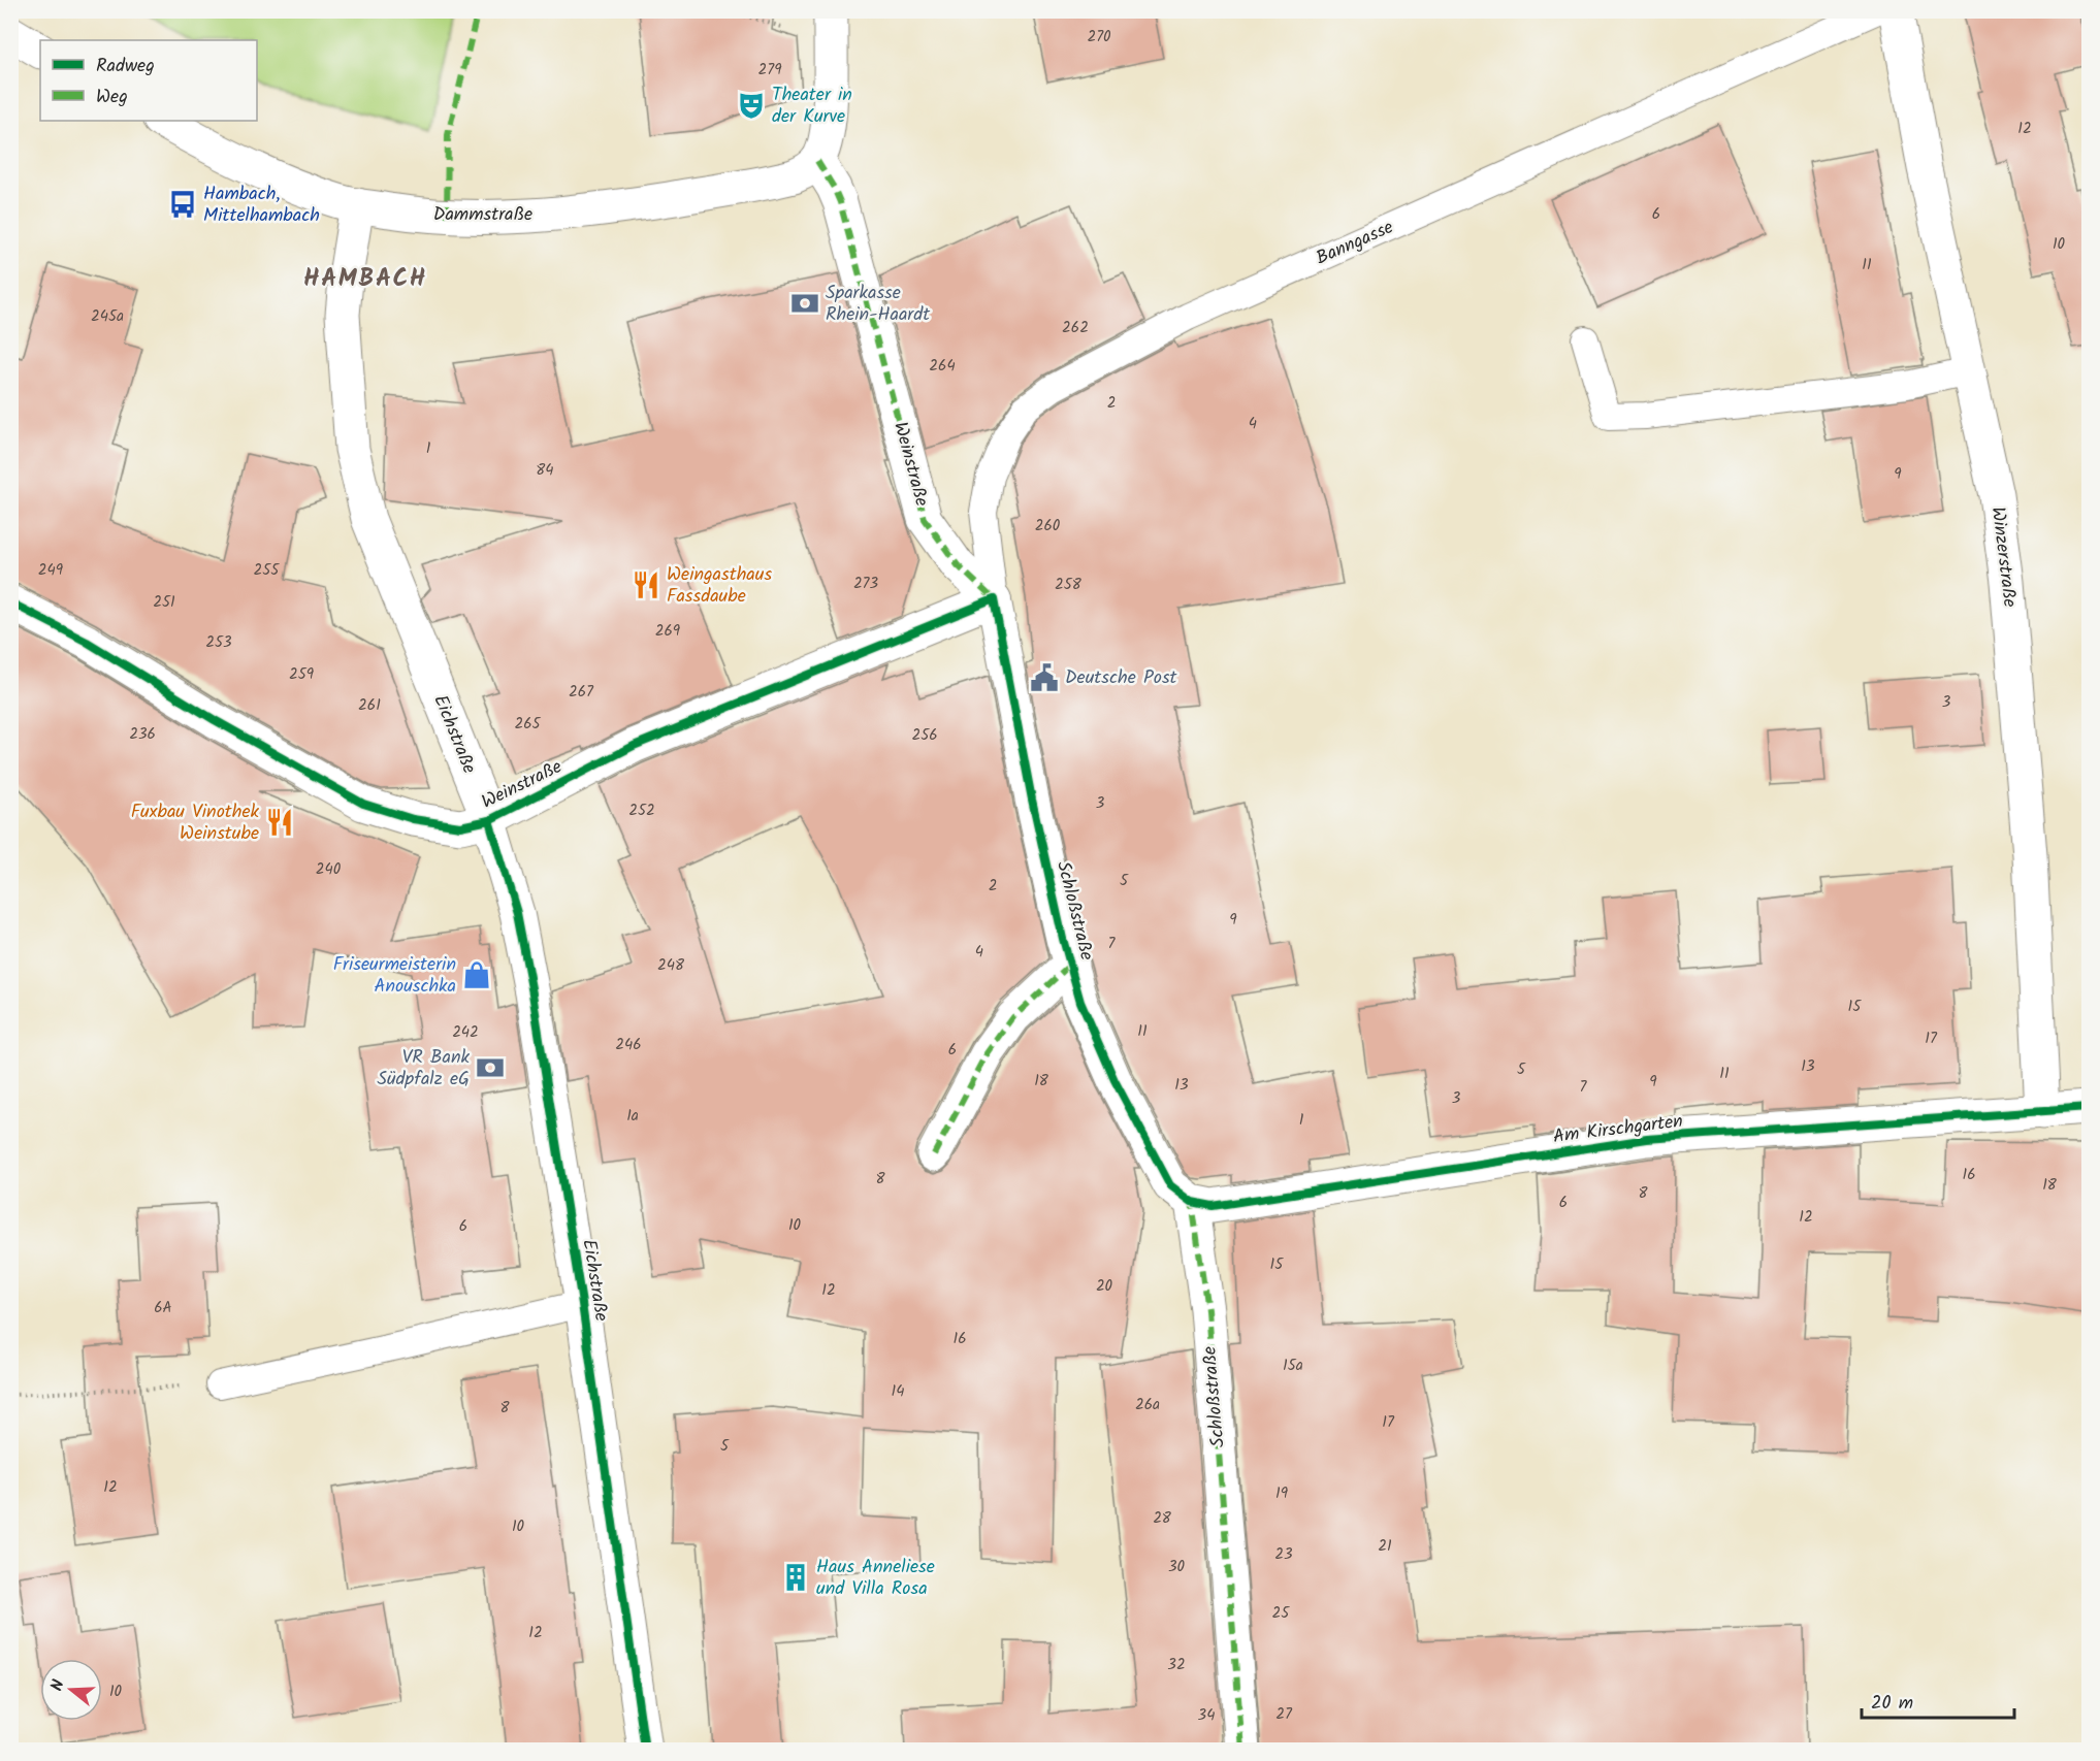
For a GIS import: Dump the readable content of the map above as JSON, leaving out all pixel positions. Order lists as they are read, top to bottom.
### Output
{
  "streets": {
    "street": [
      "Dammstraße",
      "Weinstraße",
      "Winzerstraße",
      "Eichstraße",
      "Schloßstraße",
      "Am Kirschgarten"
    ],
    "lane": ["Banngasse"]
  },
  "crossings": [
    ["Dammstraße", "Weinstraße"],
    ["Dammstraße", "Eichstraße"],
    ["Banngasse", "Weinstraße"],
    ["Banngasse", "Schloßstraße"],
    ["Weinstraße", "Eichstraße"],
    ["Weinstraße", "Schloßstraße"],
    ["Winzerstraße", "Am Kirschgarten"],
    ["Schloßstraße", "Am Kirschgarten"]
  ],
  "districts": ["HAMBACH"],
  "places": {
    "theatre": ["Theater in der Kurve"],
    "bus stop": ["Hambach, Mittelhambach"],
    "bank": ["Sparkasse Rhein-Haardt", "VR Bank Südpfalz eG"],
    "restaurant": ["Weingasthaus Fassdaube", "Fuxbau Vinothek Weinstube"],
    "public building": ["Deutsche Post"],
    "shop": ["Friseurmeisterin Anouschka"],
    "building": ["Haus Anneliese und Villa Rosa"]
  },
  "house_numbers": [
    "270",
    "279",
    "12",
    "6",
    "10",
    "11",
    "245a",
    "262",
    "264",
    "2",
    "4",
    "1",
    "84",
    "9",
    "260",
    "249",
    "255",
    "273",
    "258",
    "251",
    "269",
    "253",
    "259",
    "267",
    "3",
    "261",
    "265",
    "236",
    "256",
    "3",
    "252",
    "240",
    "5",
    "2",
    "9",
    "7",
    "4",
    "248",
    "15",
    "11",
    "242",
    "17",
    "246",
    "6",
    "13",
    "5",
    "11",
    "18",
    "9",
    "13",
    "7",
    "3",
    "1a",
    "1",
    "16",
    "8",
    "18",
    "8",
    "6",
    "12",
    "10",
    "6",
    "15",
    "20",
    "12",
    "6A",
    "16",
    "15a",
    "14",
    "26a",
    "8",
    "17",
    "5",
    "12",
    "19",
    "28",
    "10",
    "21",
    "23",
    "30",
    "25",
    "12",
    "32",
    "10",
    "27",
    "34"
  ],
  "legend": ["Radweg", "Weg"],
  "scale_bar": "20 m",
  "north": "left"
}
